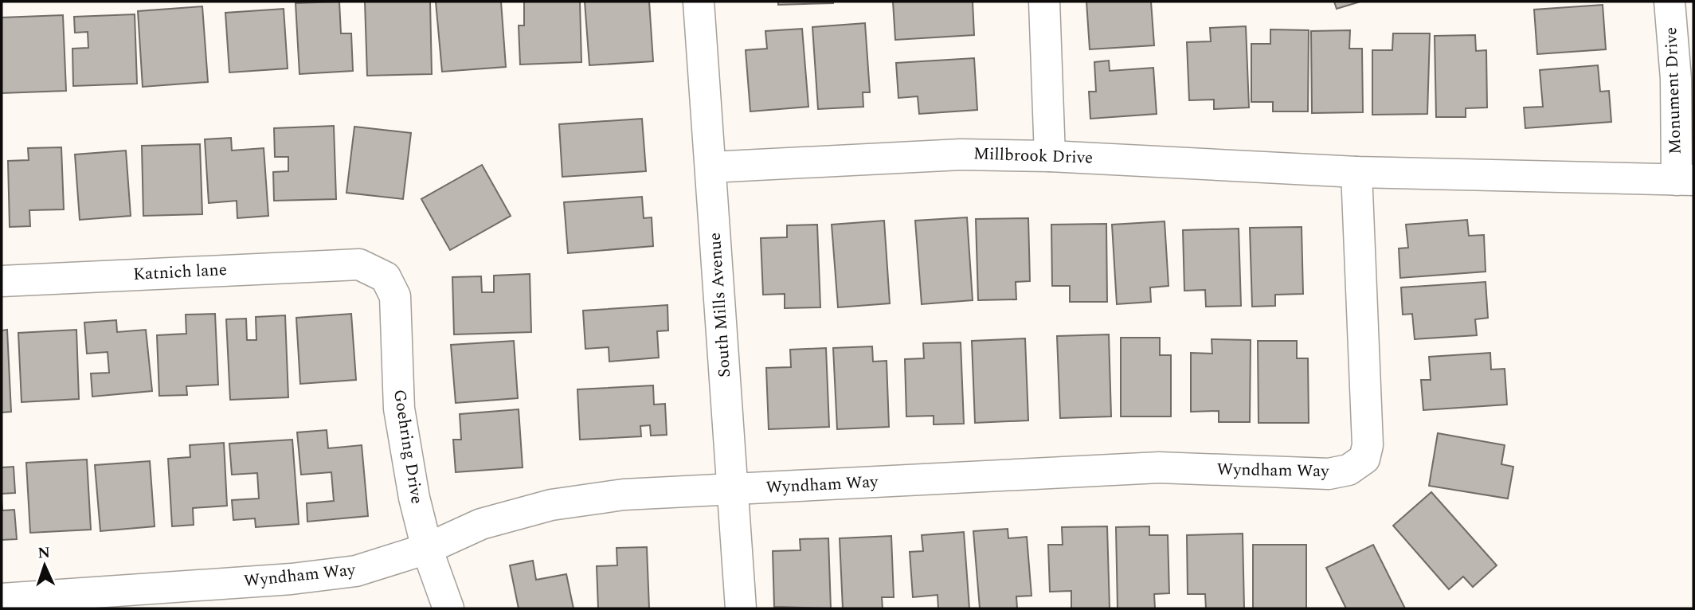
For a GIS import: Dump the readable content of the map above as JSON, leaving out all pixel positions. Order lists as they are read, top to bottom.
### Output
{
  "streets": {
    "street": [
      "Monument Drive",
      "Millbrook Drive",
      "Katnich lane",
      "South Mills Avenue",
      "Goehring Drive",
      "Wyndham Way"
    ]
  },
  "crossings": [
    ["Monument Drive", "Millbrook Drive"],
    ["Millbrook Drive", "South Mills Avenue"],
    ["Millbrook Drive", "Wyndham Way"],
    ["Katnich lane", "Goehring Drive"],
    ["South Mills Avenue", "Wyndham Way"],
    ["Goehring Drive", "Wyndham Way"]
  ],
  "north": "top"
}
